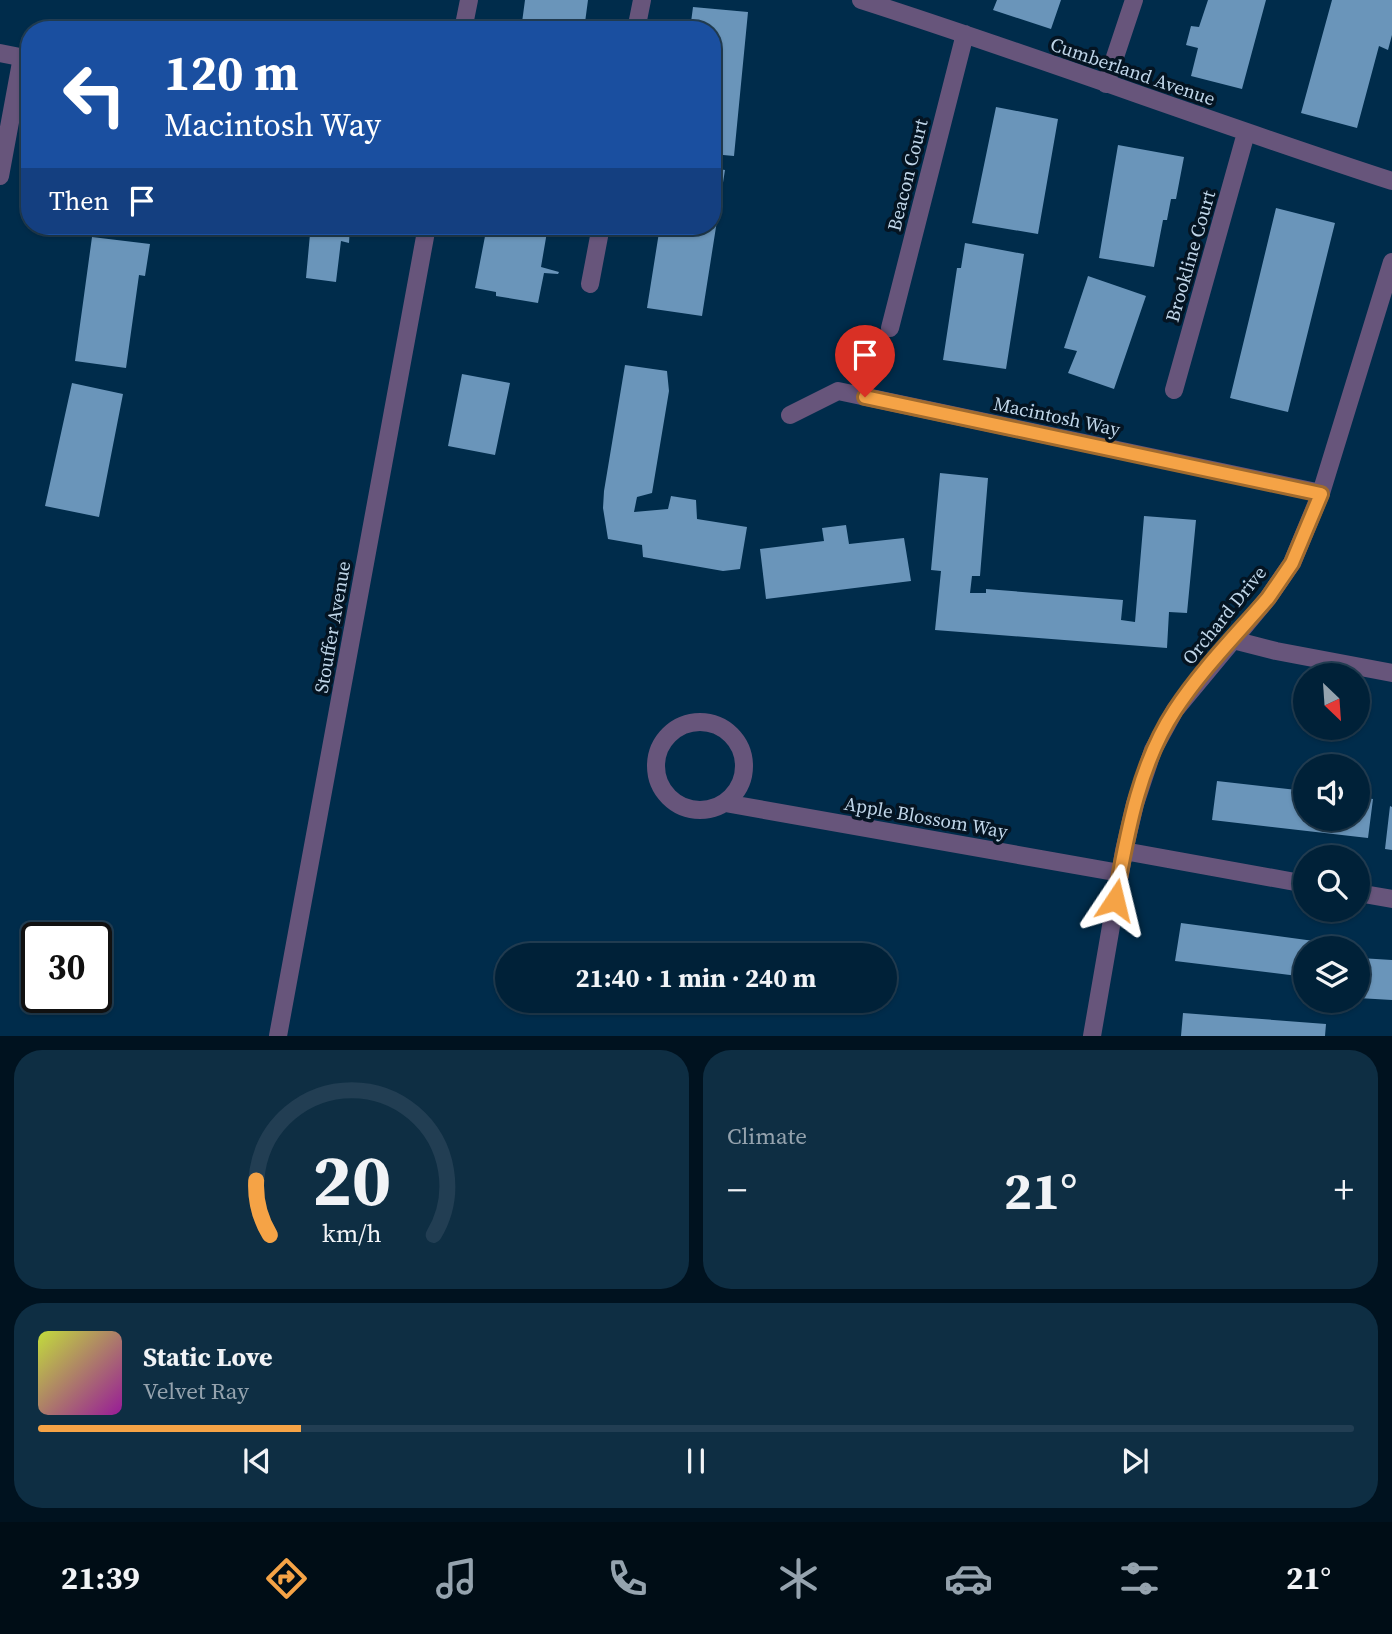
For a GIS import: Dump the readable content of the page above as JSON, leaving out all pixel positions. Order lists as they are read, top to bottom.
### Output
{
  "streets": {
    "street": [
      "Cumberland Avenue",
      "Beacon Court",
      "Brookline Court",
      "Macintosh Way",
      "Orchard Drive",
      "Stouffer Avenue",
      "Apple Blossom Way"
    ]
  },
  "crossings": [
    ["Cumberland Avenue", "Beacon Court"],
    ["Cumberland Avenue", "Brookline Court"],
    ["Macintosh Way", "Orchard Drive"],
    ["Orchard Drive", "Apple Blossom Way"]
  ],
  "north": "bottom right",
  "page": {
    "turn": ["120 m", "Macintosh Way"],
    "then": "Then",
    "limit": "30",
    "trip": "21:40 · 1 min · 240 m",
    "tile": "Climate",
    "heat": ["−", "21°", "+"],
    "song": ["Static Love", "Velvet Ray"],
    "tabs": ["21:39", "21°"],
    "gauge": ["20", "km/h"]
  }
}
